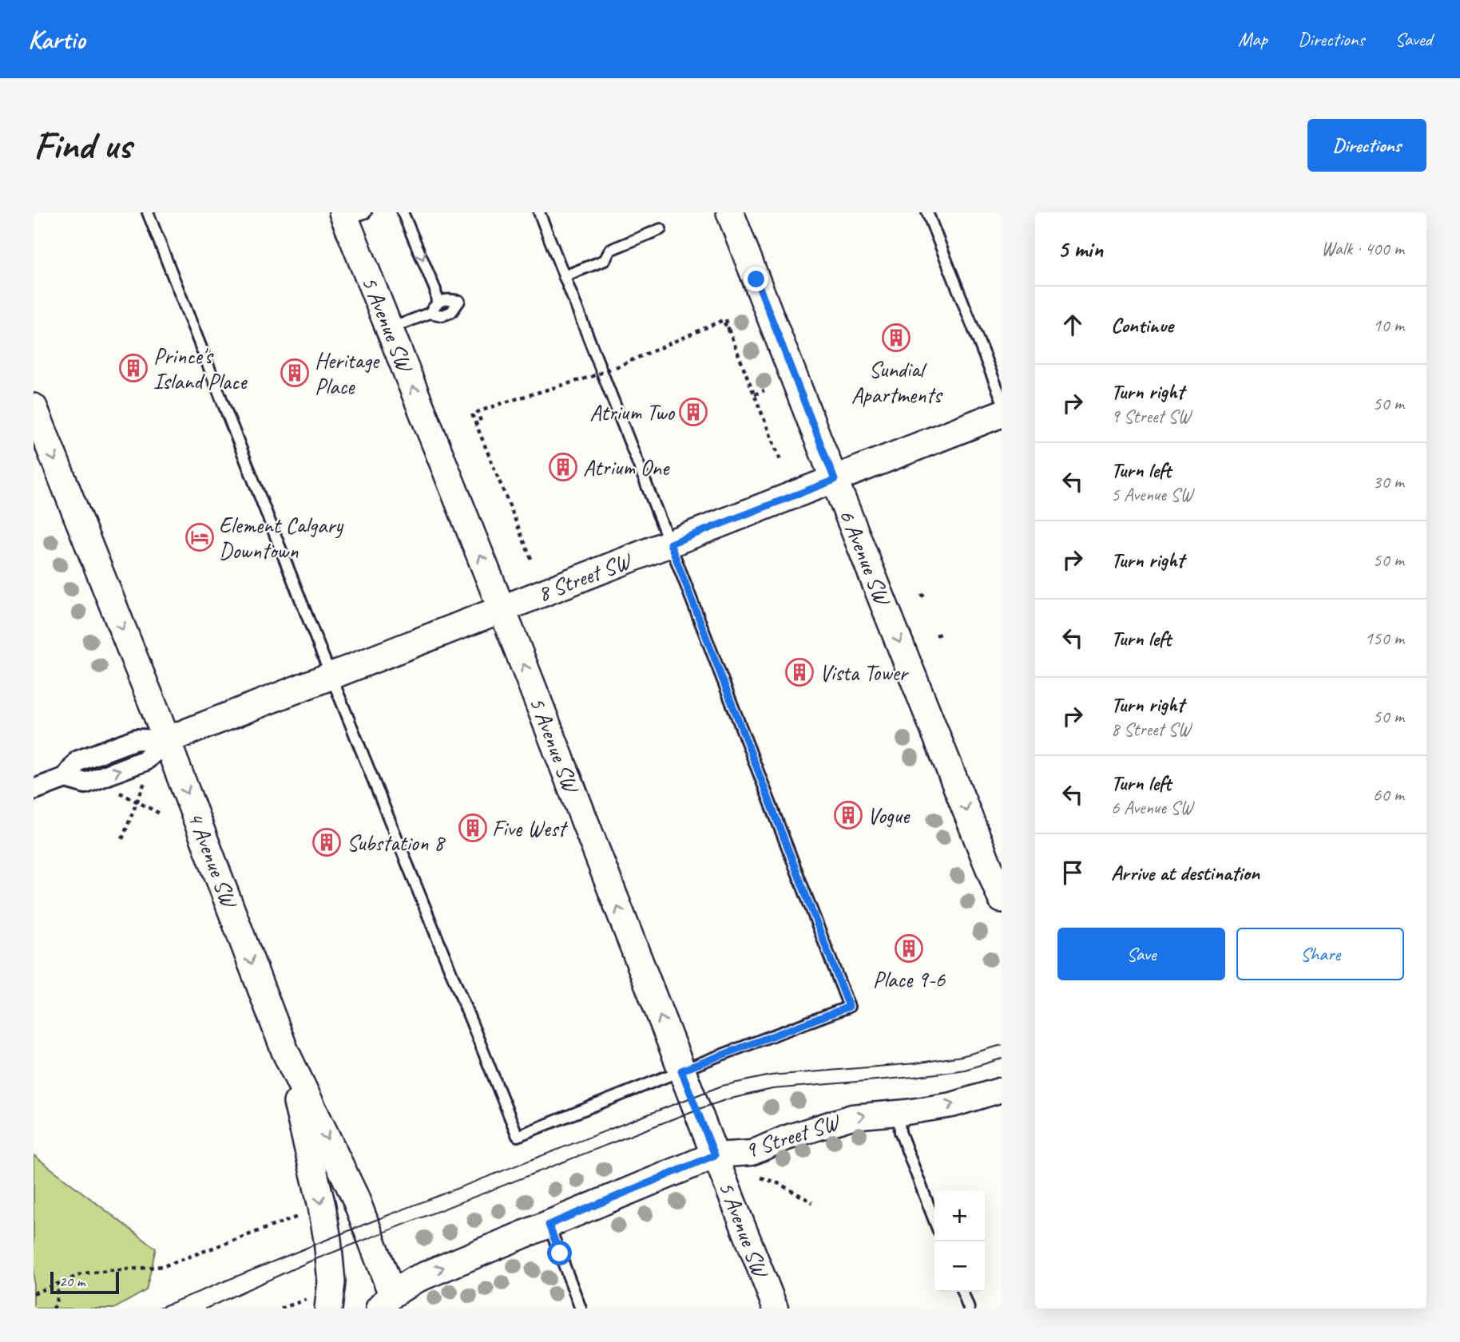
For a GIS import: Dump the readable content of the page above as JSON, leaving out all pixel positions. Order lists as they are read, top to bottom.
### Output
{
  "streets": {
    "main road": [
      "5 Avenue SW",
      "6 Avenue SW",
      "8 Street SW",
      "4 Avenue SW",
      "9 Street SW"
    ]
  },
  "crossings": [
    ["5 Avenue SW", "8 Street SW"],
    ["5 Avenue SW", "9 Street SW"],
    ["6 Avenue SW", "8 Street SW"],
    ["8 Street SW", "4 Avenue SW"],
    ["4 Avenue SW", "9 Street SW"]
  ],
  "one_way": [
    "5 Avenue SW",
    "6 Avenue SW",
    "4 Avenue SW",
    "9 Street SW"
  ],
  "places": {
    "building": [
      "Sundial Apartments",
      "Prince's Island Place",
      "Heritage Place",
      "Atrium Two",
      "Atrium One",
      "Vista Tower",
      "Vogue",
      "Five West",
      "Substation 8",
      "Place 9-6"
    ],
    "hotel": ["Element Calgary Downtown"]
  },
  "scale_bar": "20 m",
  "page": {
    "header": "Kartio",
    "nav": ["Map", "Directions", "Saved"],
    "buttons": [
      "Directions",
      ["Save", "Share"]
    ],
    "title": "Find us",
    "heading": ["5 min", "Walk · 400 m"],
    "list": [
      ["Continue", "10 m"],
      ["Turn right", "9 Street SW", "50 m"],
      ["Turn left", "5 Avenue SW", "30 m"],
      ["Turn right", "50 m"],
      ["Turn left", "150 m"],
      ["Turn right", "8 Street SW", "50 m"],
      ["Turn left", "6 Avenue SW", "60 m"],
      "Arrive at destination"
    ],
    "map_buttons": ["+", "−"],
    "scale": "20 m"
  }
}
